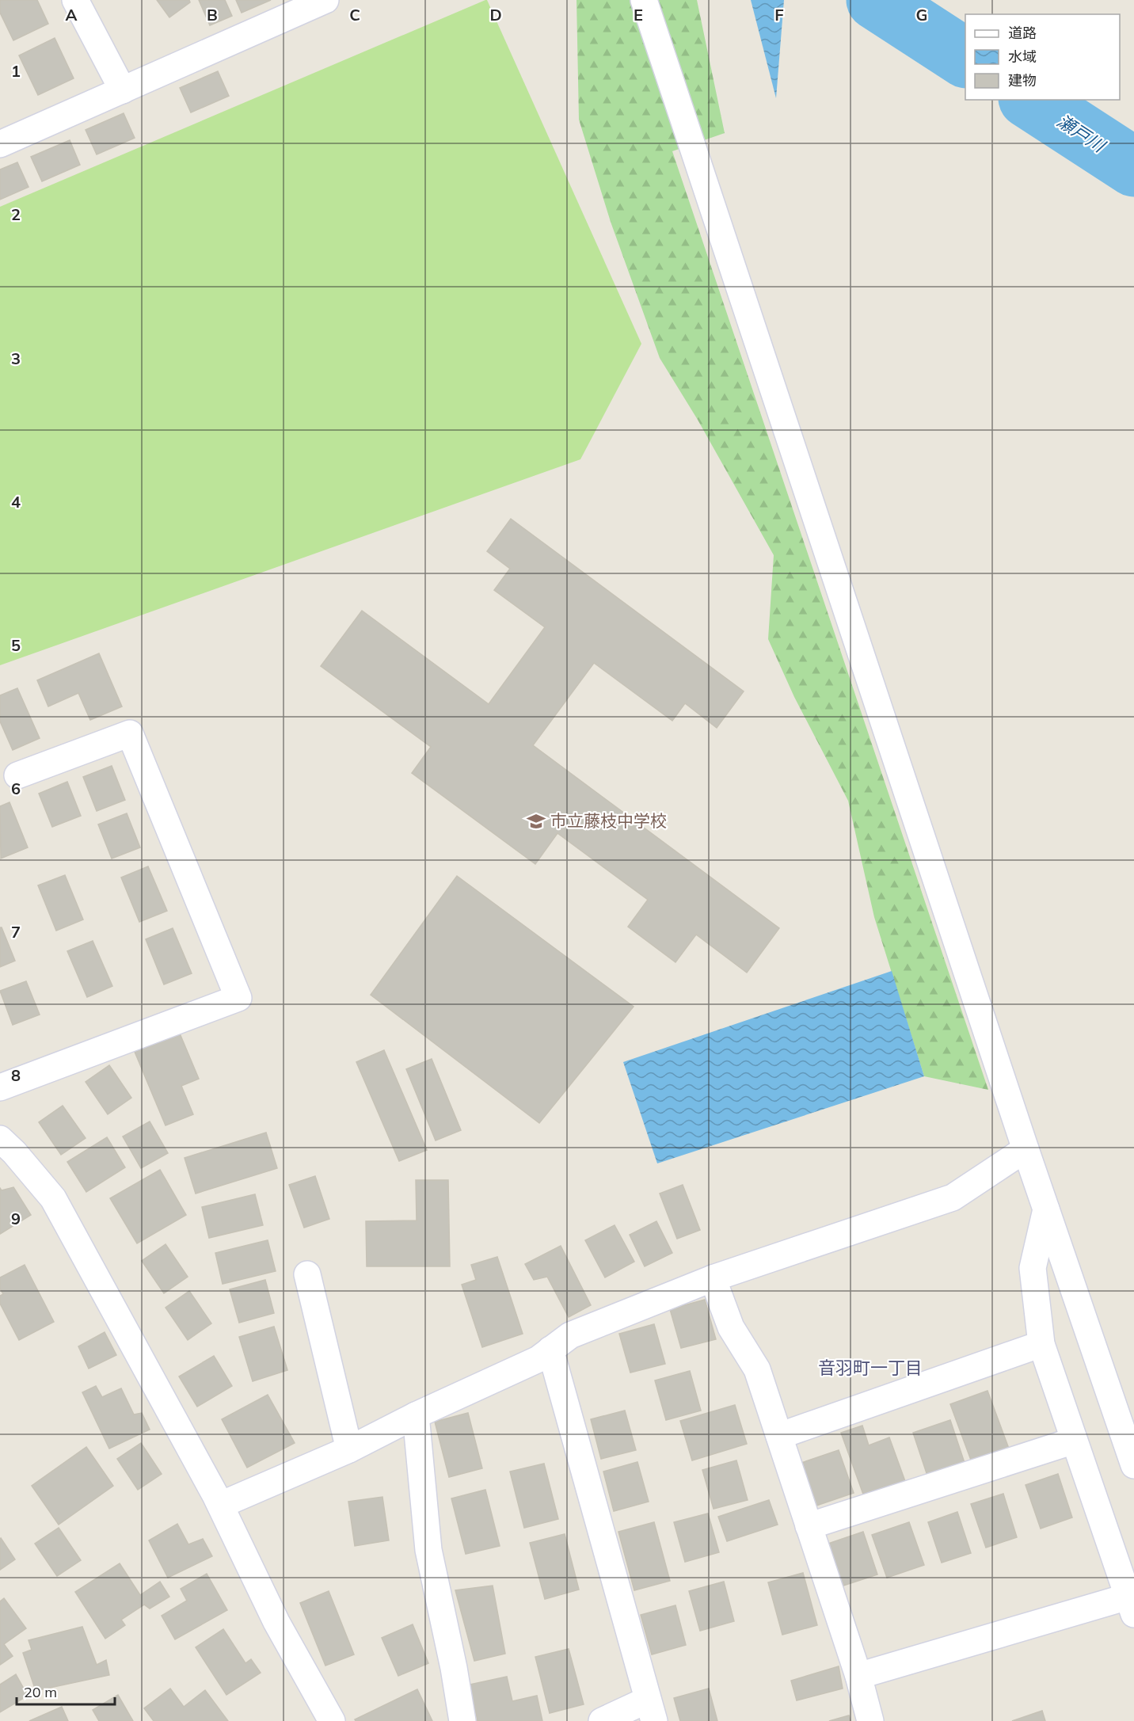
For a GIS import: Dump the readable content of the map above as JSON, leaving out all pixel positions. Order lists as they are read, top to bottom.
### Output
{
  "districts": ["音羽町一丁目"],
  "water": ["瀬戸川"],
  "places": {
    "school or university": ["市立藤枝中学校"]
  },
  "legend": ["道路", "水域", "建物"],
  "scale_bar": "20 m",
  "grid": {
    "columns": [
      "A",
      "B",
      "C",
      "D",
      "E",
      "F",
      "G"
    ],
    "rows": [
      "1",
      "2",
      "3",
      "4",
      "5",
      "6",
      "7",
      "8",
      "9"
    ]
  }
}
